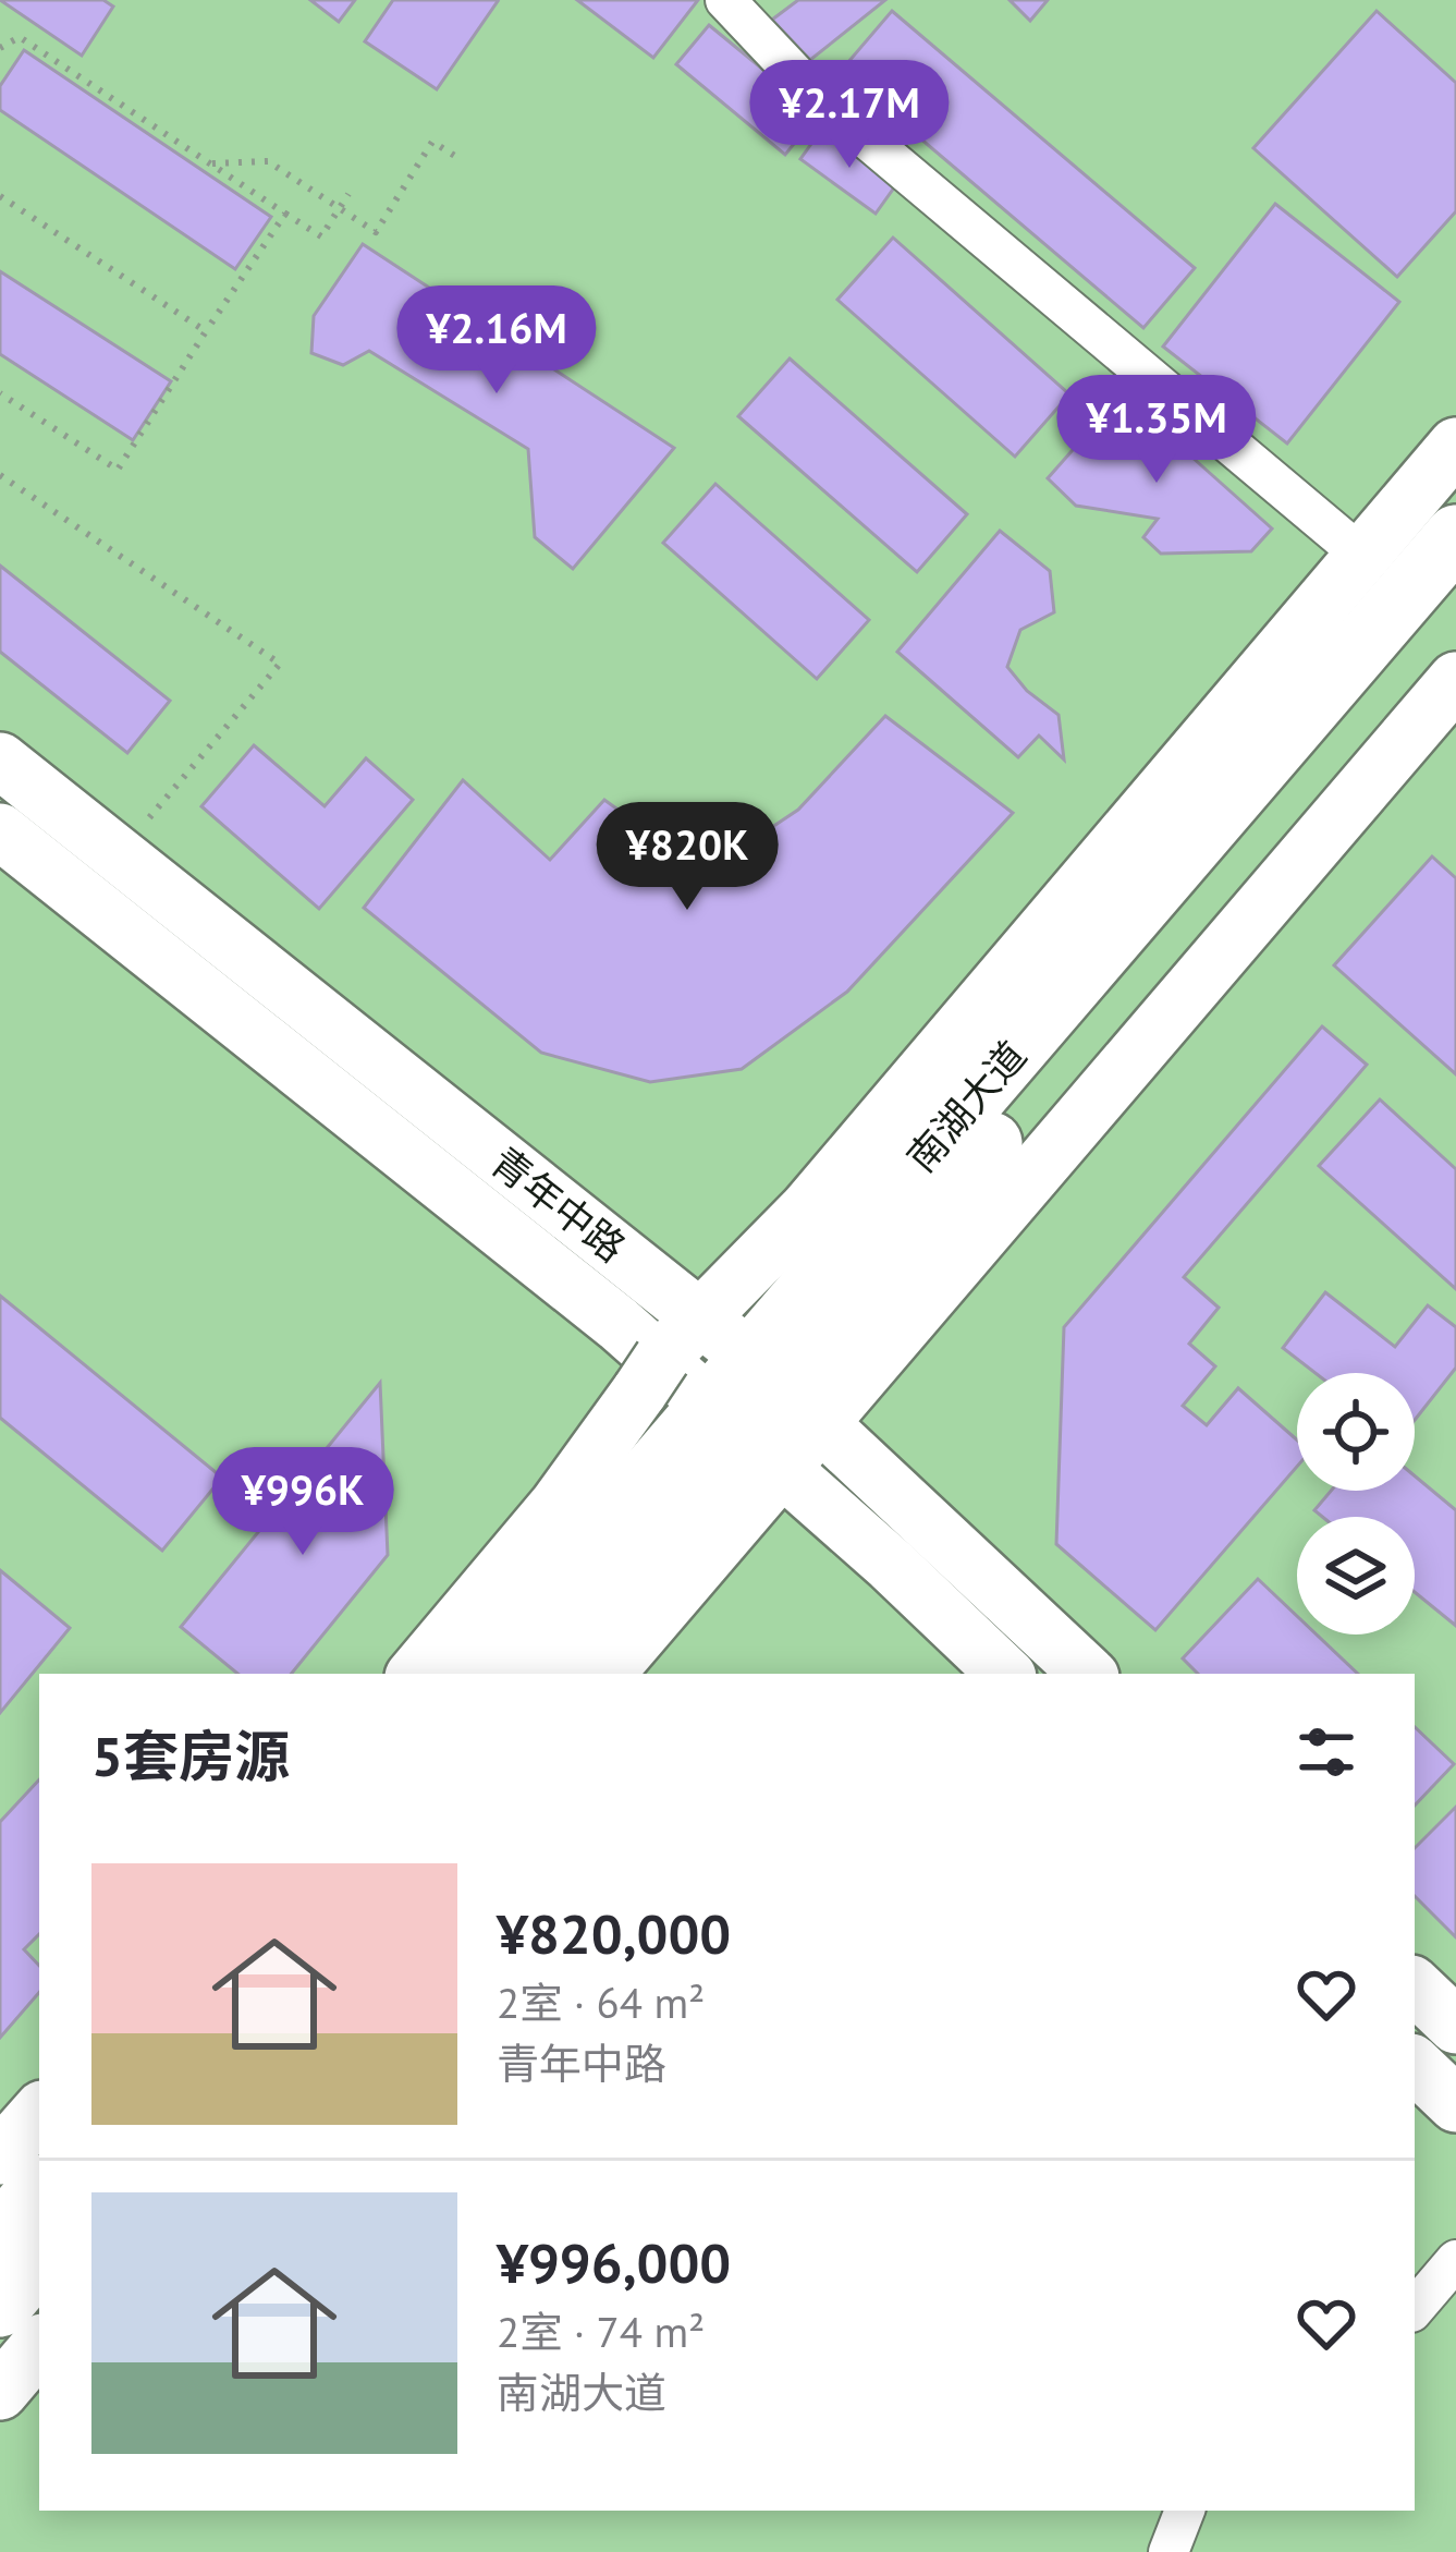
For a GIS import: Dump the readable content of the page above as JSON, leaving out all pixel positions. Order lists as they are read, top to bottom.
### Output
{
  "streets": {
    "main road": ["南湖大道", "青年中路"]
  },
  "crossings": [
    ["南湖大道", "青年中路"]
  ],
  "page": {
    "price": [
      "¥2.17M",
      "¥2.16M",
      "¥1.35M",
      "¥820K",
      "¥996K"
    ],
    "heading": "5套房源",
    "list": [
      {
        "name": "¥820,000",
        "note": "2室 · 64 m² · 青年中路"
      },
      {
        "name": "¥996,000",
        "note": "2室 · 74 m² · 南湖大道"
      }
    ]
  }
}
